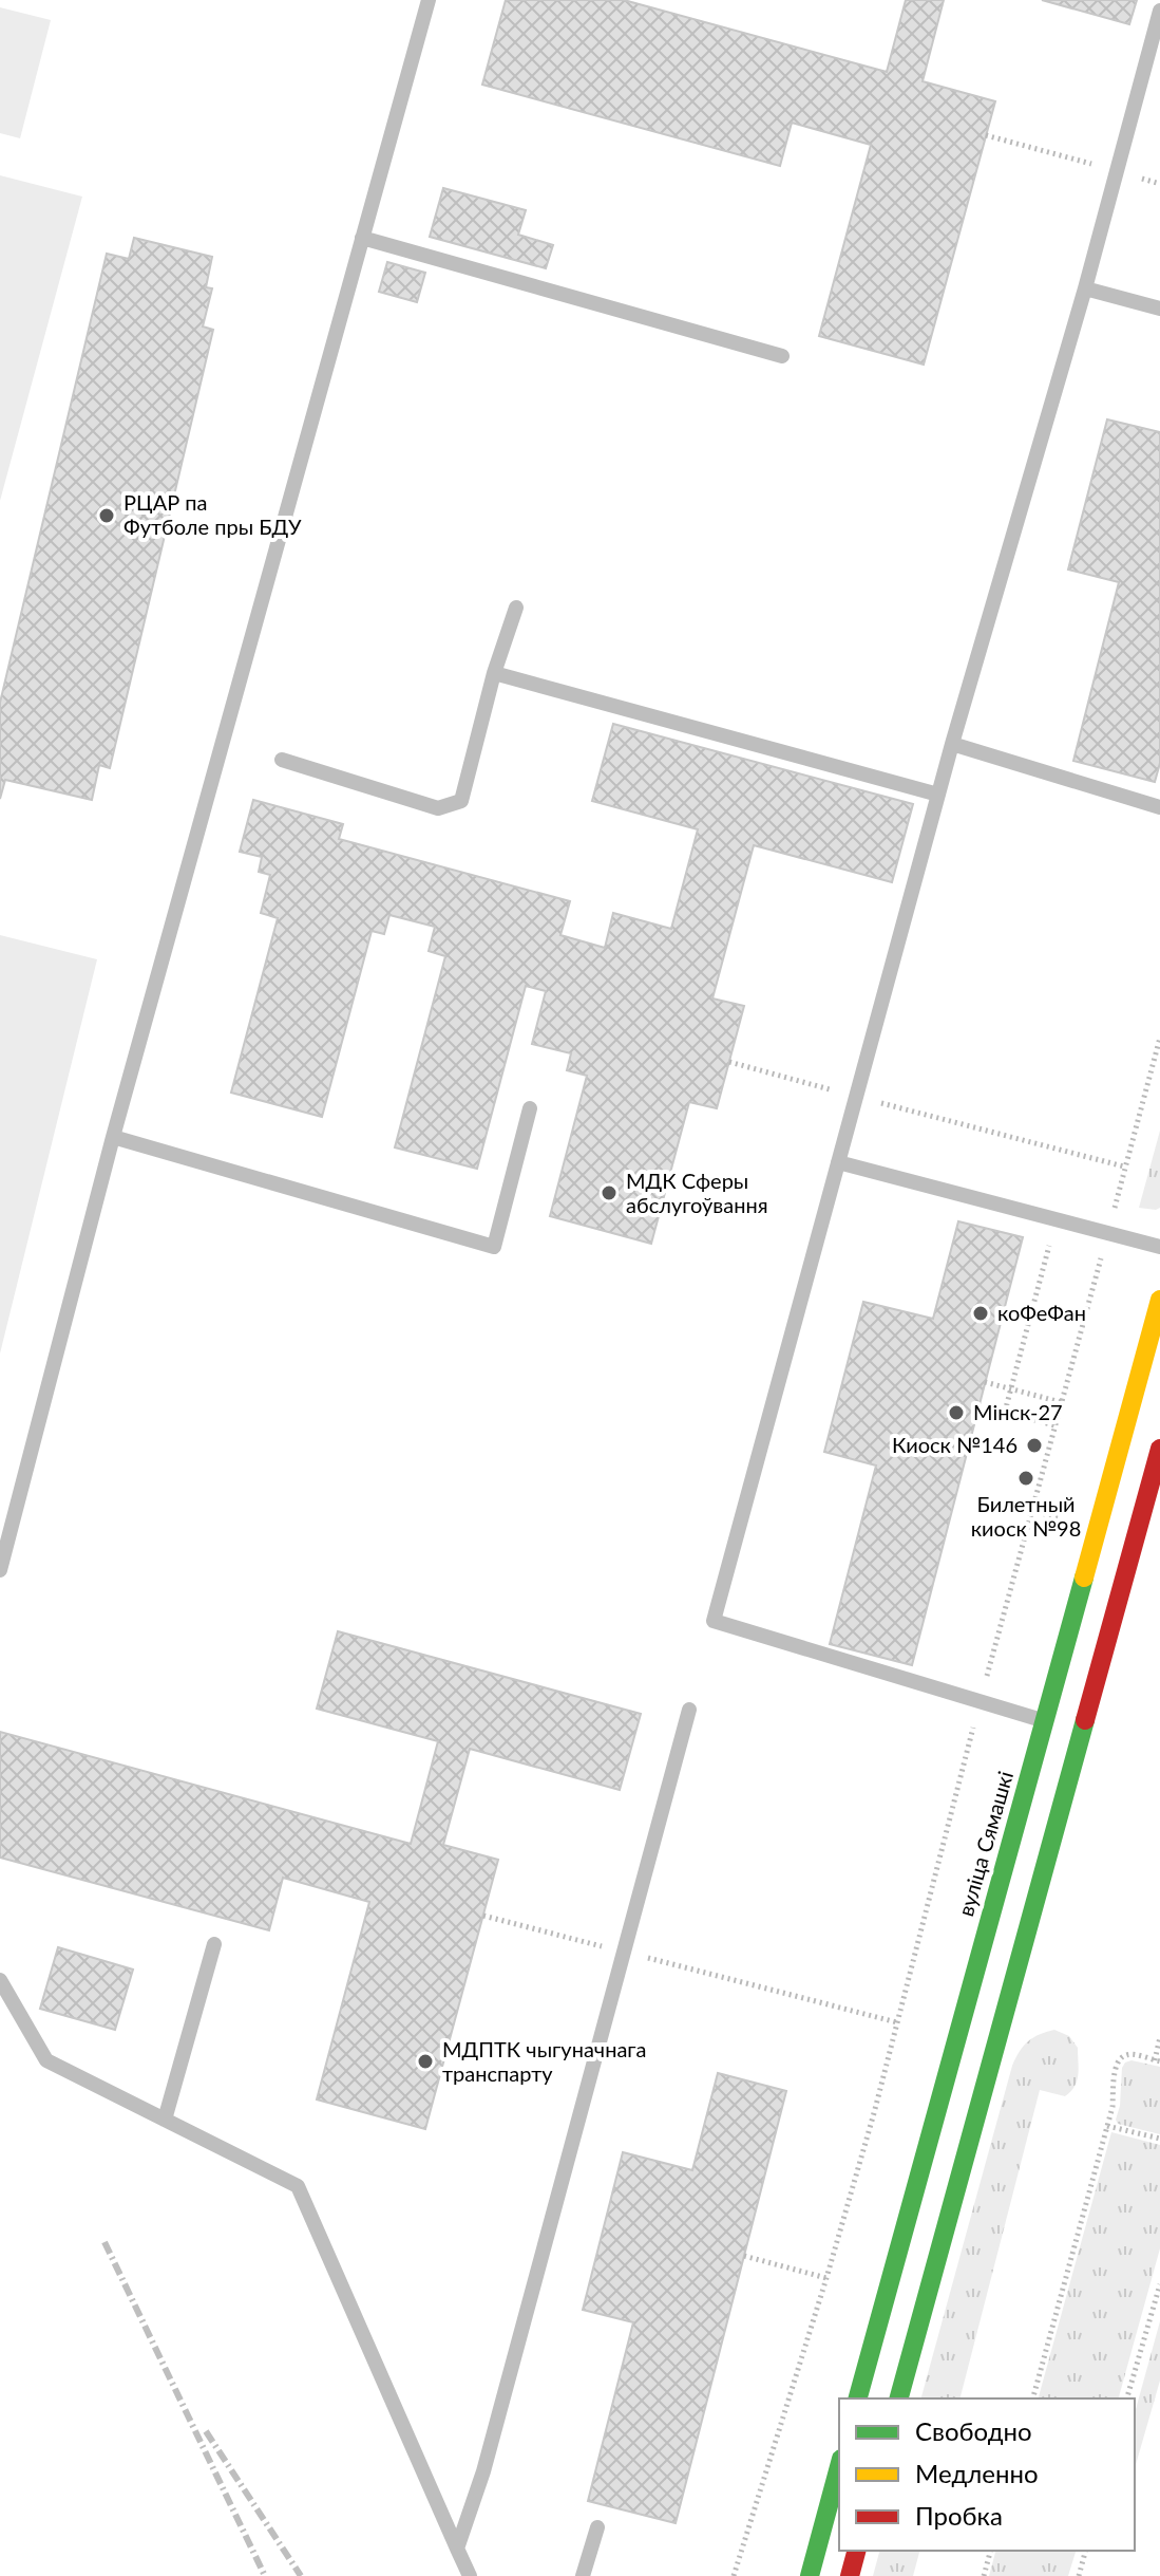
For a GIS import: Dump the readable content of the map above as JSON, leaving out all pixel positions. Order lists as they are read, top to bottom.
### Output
{
  "streets": {
    "main road": ["вуліца Сямашкі"]
  },
  "places": [
    "РЦАР па Футболе пры БДУ",
    "МДК Сферы абслугоўвання",
    "коФеФан",
    "Мінск-27",
    "Киоск №146",
    "Билетный киоск №98",
    "МДПТК чыгуначнага транспарту"
  ],
  "legend": ["Свободно", "Медленно", "Пробка"]
}
